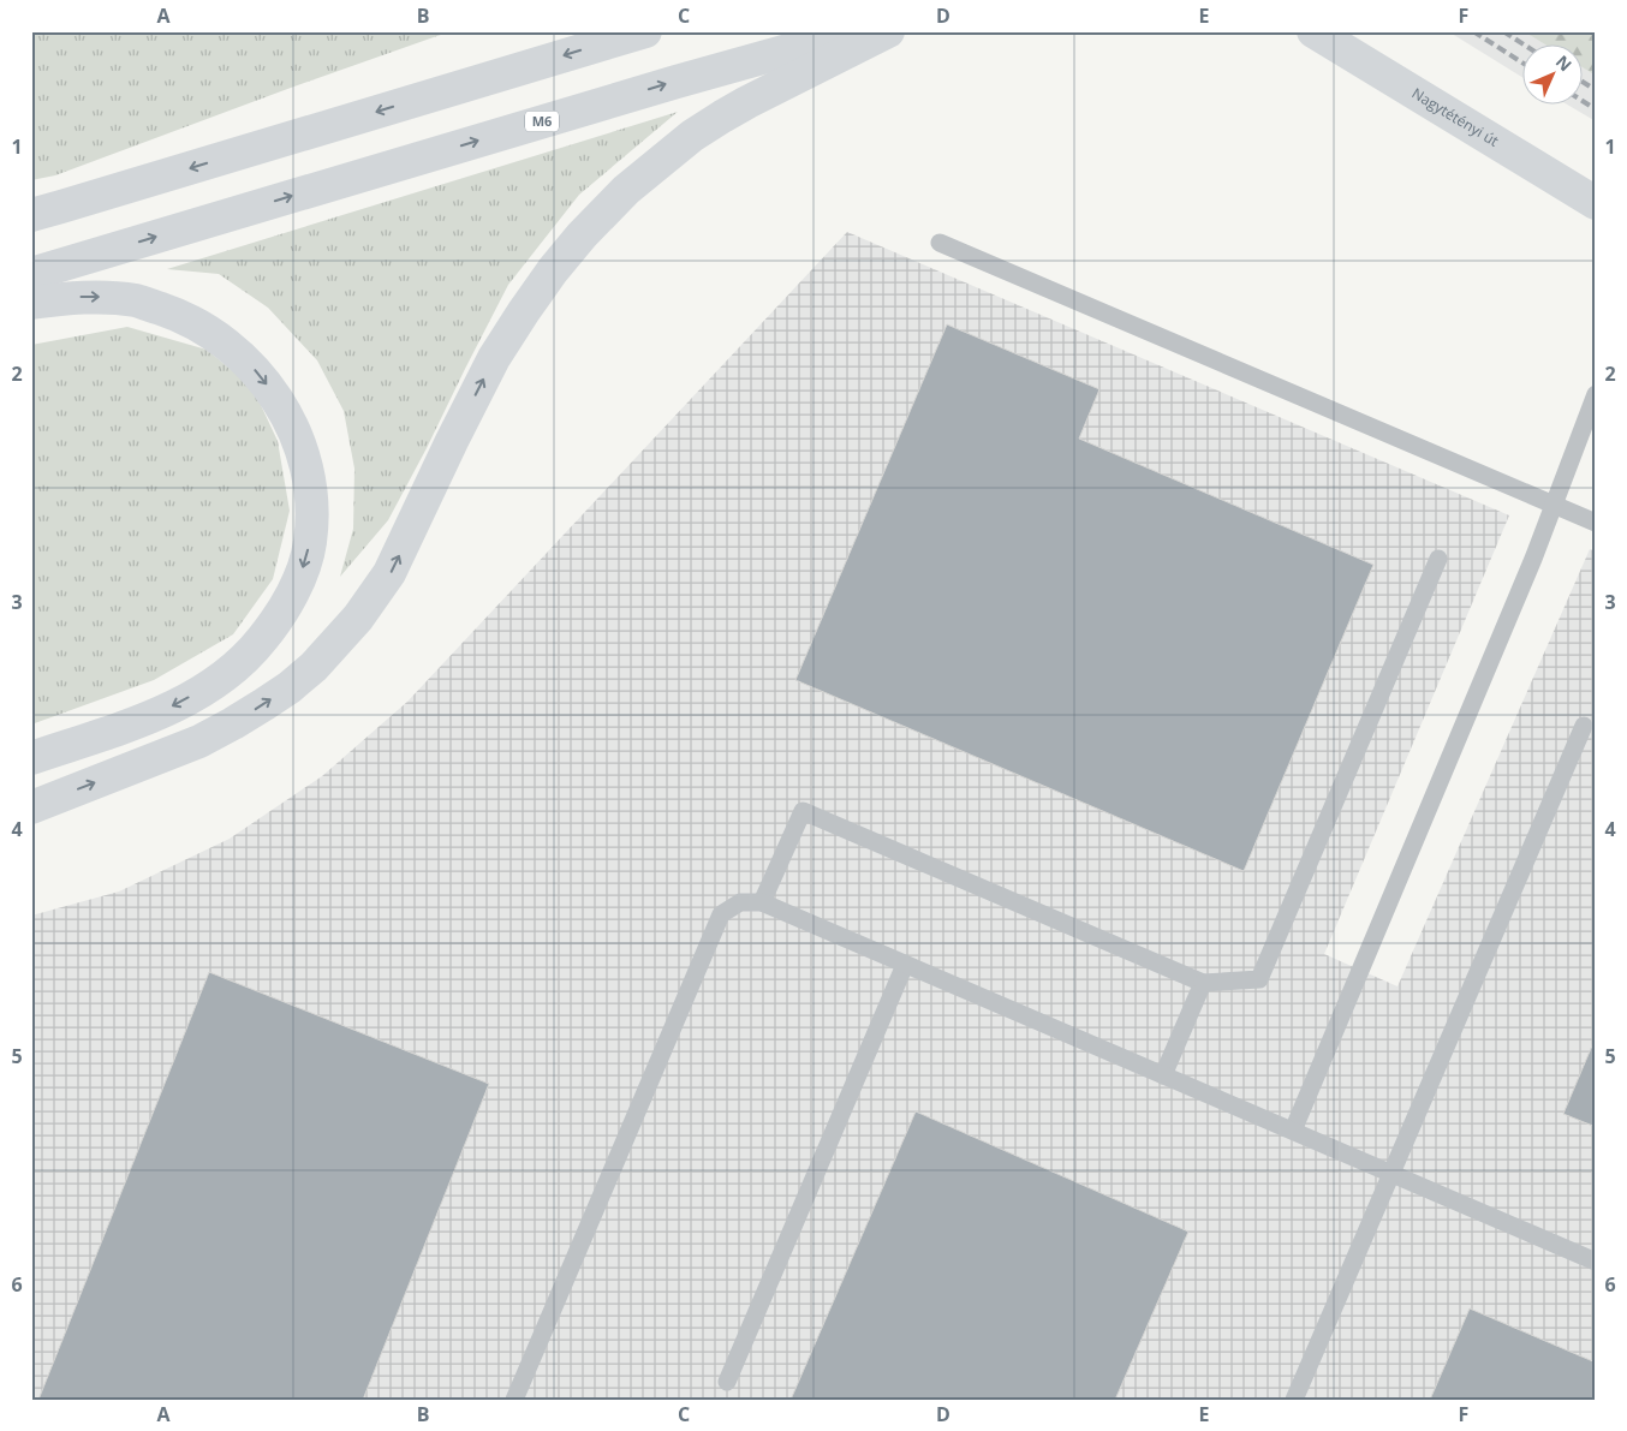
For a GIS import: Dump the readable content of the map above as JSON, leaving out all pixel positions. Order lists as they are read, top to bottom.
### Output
{
  "streets": {
    "main road": ["Nagytétényi út", "M6"]
  },
  "north": "top right",
  "grid": {
    "columns": [
      "A",
      "B",
      "C",
      "D",
      "E",
      "F"
    ],
    "rows": [
      "1",
      "2",
      "3",
      "4",
      "5",
      "6"
    ]
  }
}
